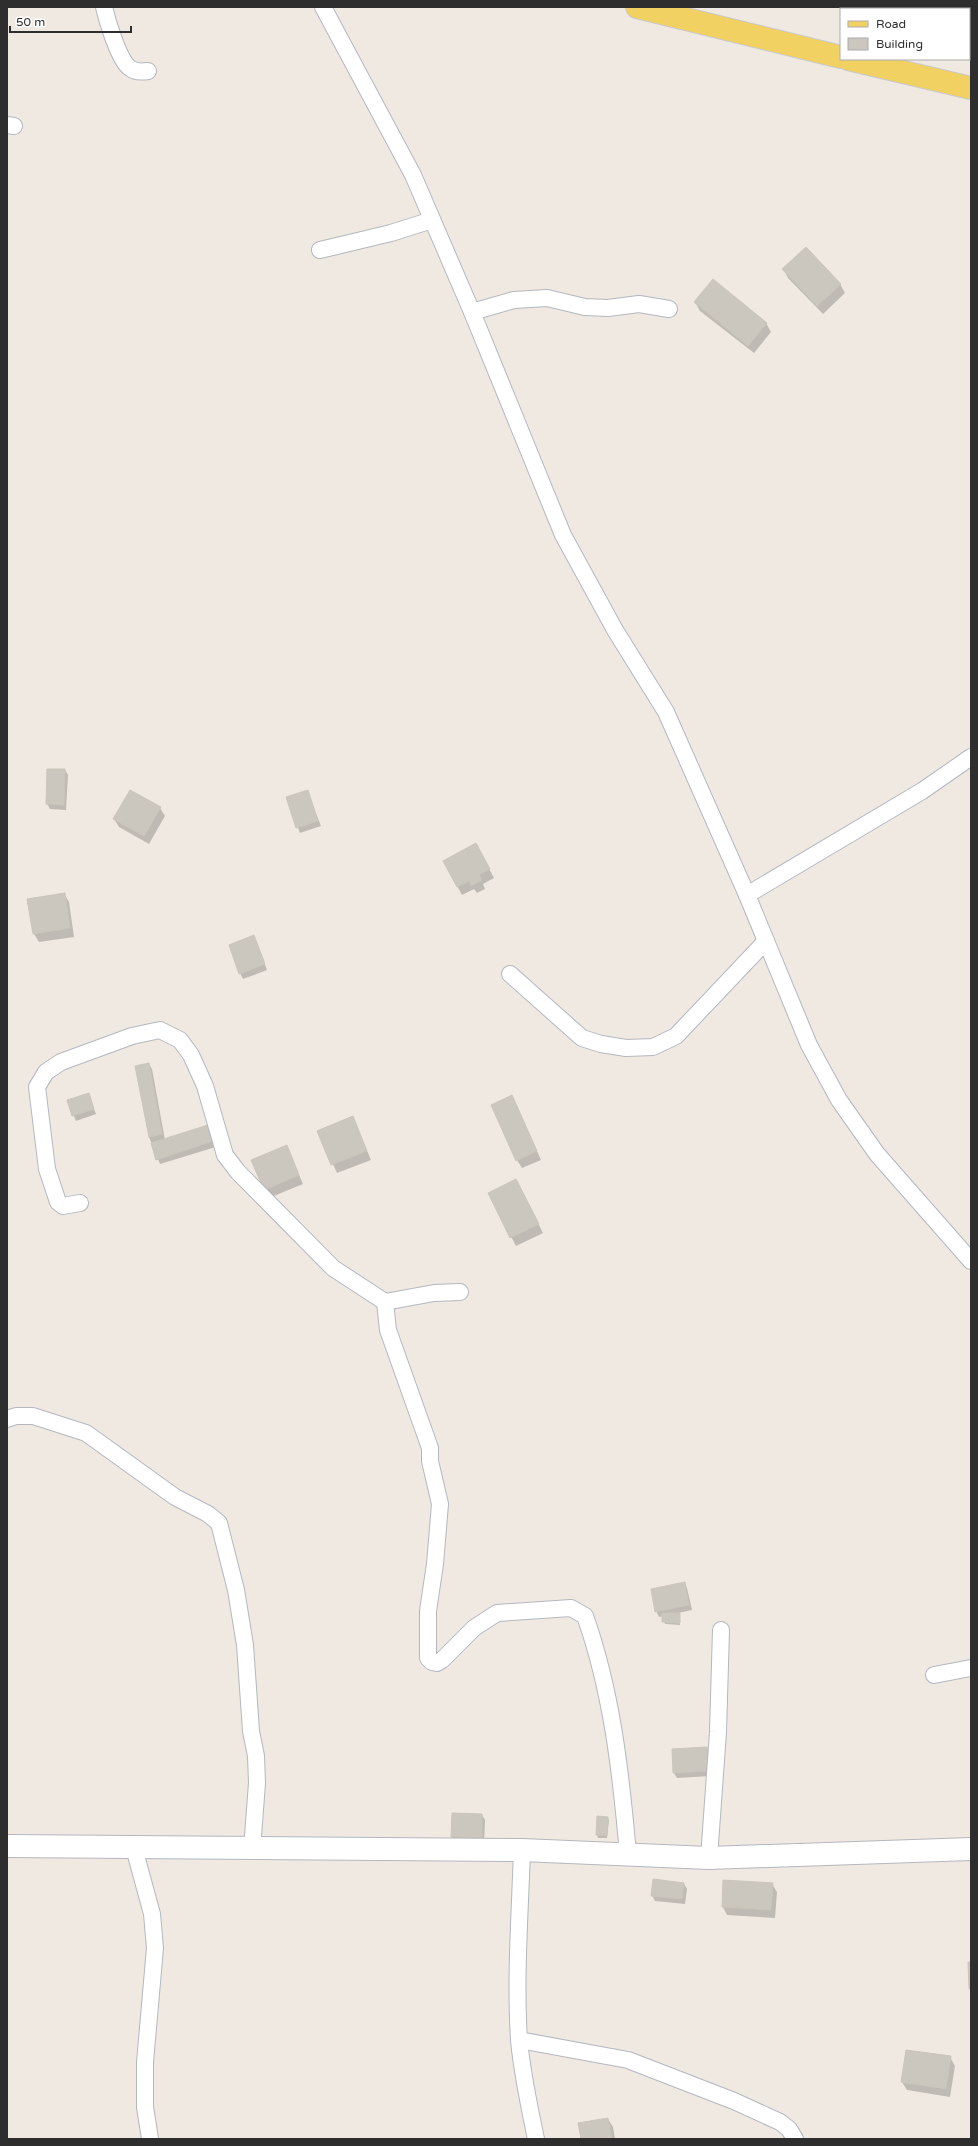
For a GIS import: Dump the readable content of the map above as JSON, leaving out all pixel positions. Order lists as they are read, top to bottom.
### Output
{
  "legend": ["Road", "Building"],
  "scale_bar": "50 m"
}
